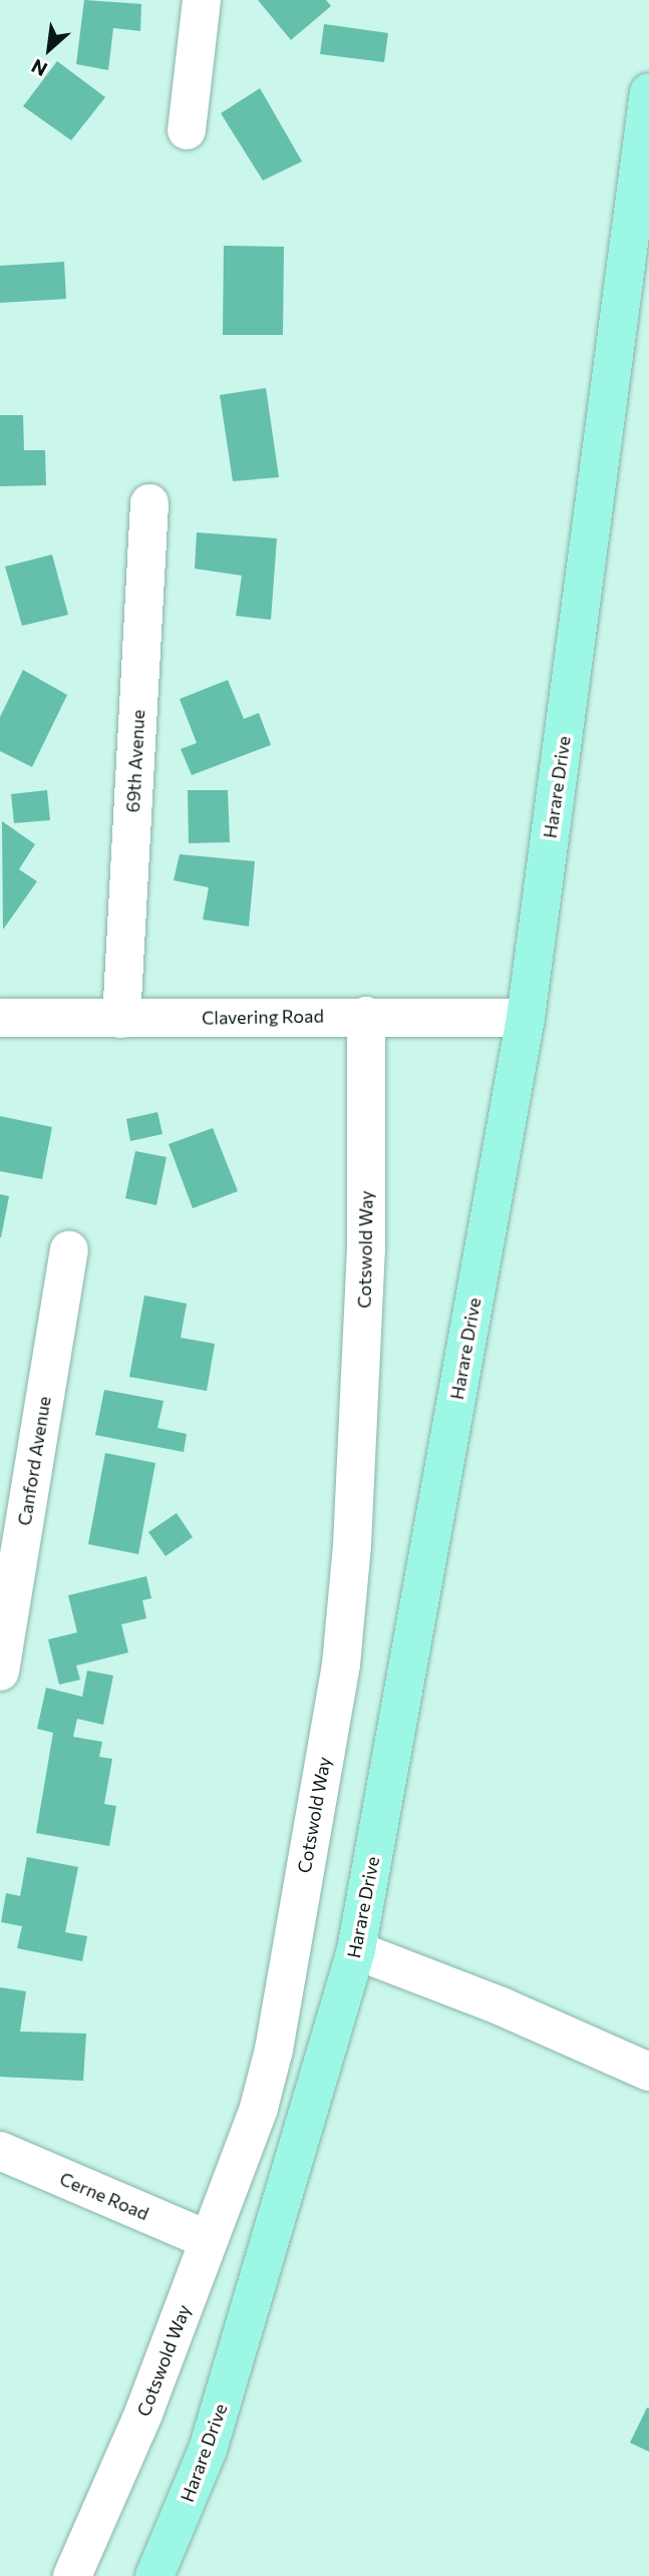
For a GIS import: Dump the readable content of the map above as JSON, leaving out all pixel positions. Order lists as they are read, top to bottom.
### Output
{
  "streets": {
    "main road": ["Harare Drive"],
    "street": [
      "69th Avenue",
      "Clavering Road",
      "Cotswold Way",
      "Canford Avenue",
      "Cerne Road"
    ]
  },
  "crossings": [
    ["69th Avenue", "Clavering Road"],
    ["Harare Drive", "Clavering Road"],
    ["Clavering Road", "Cotswold Way"],
    ["Cotswold Way", "Cerne Road"]
  ],
  "north": "bottom left"
}
